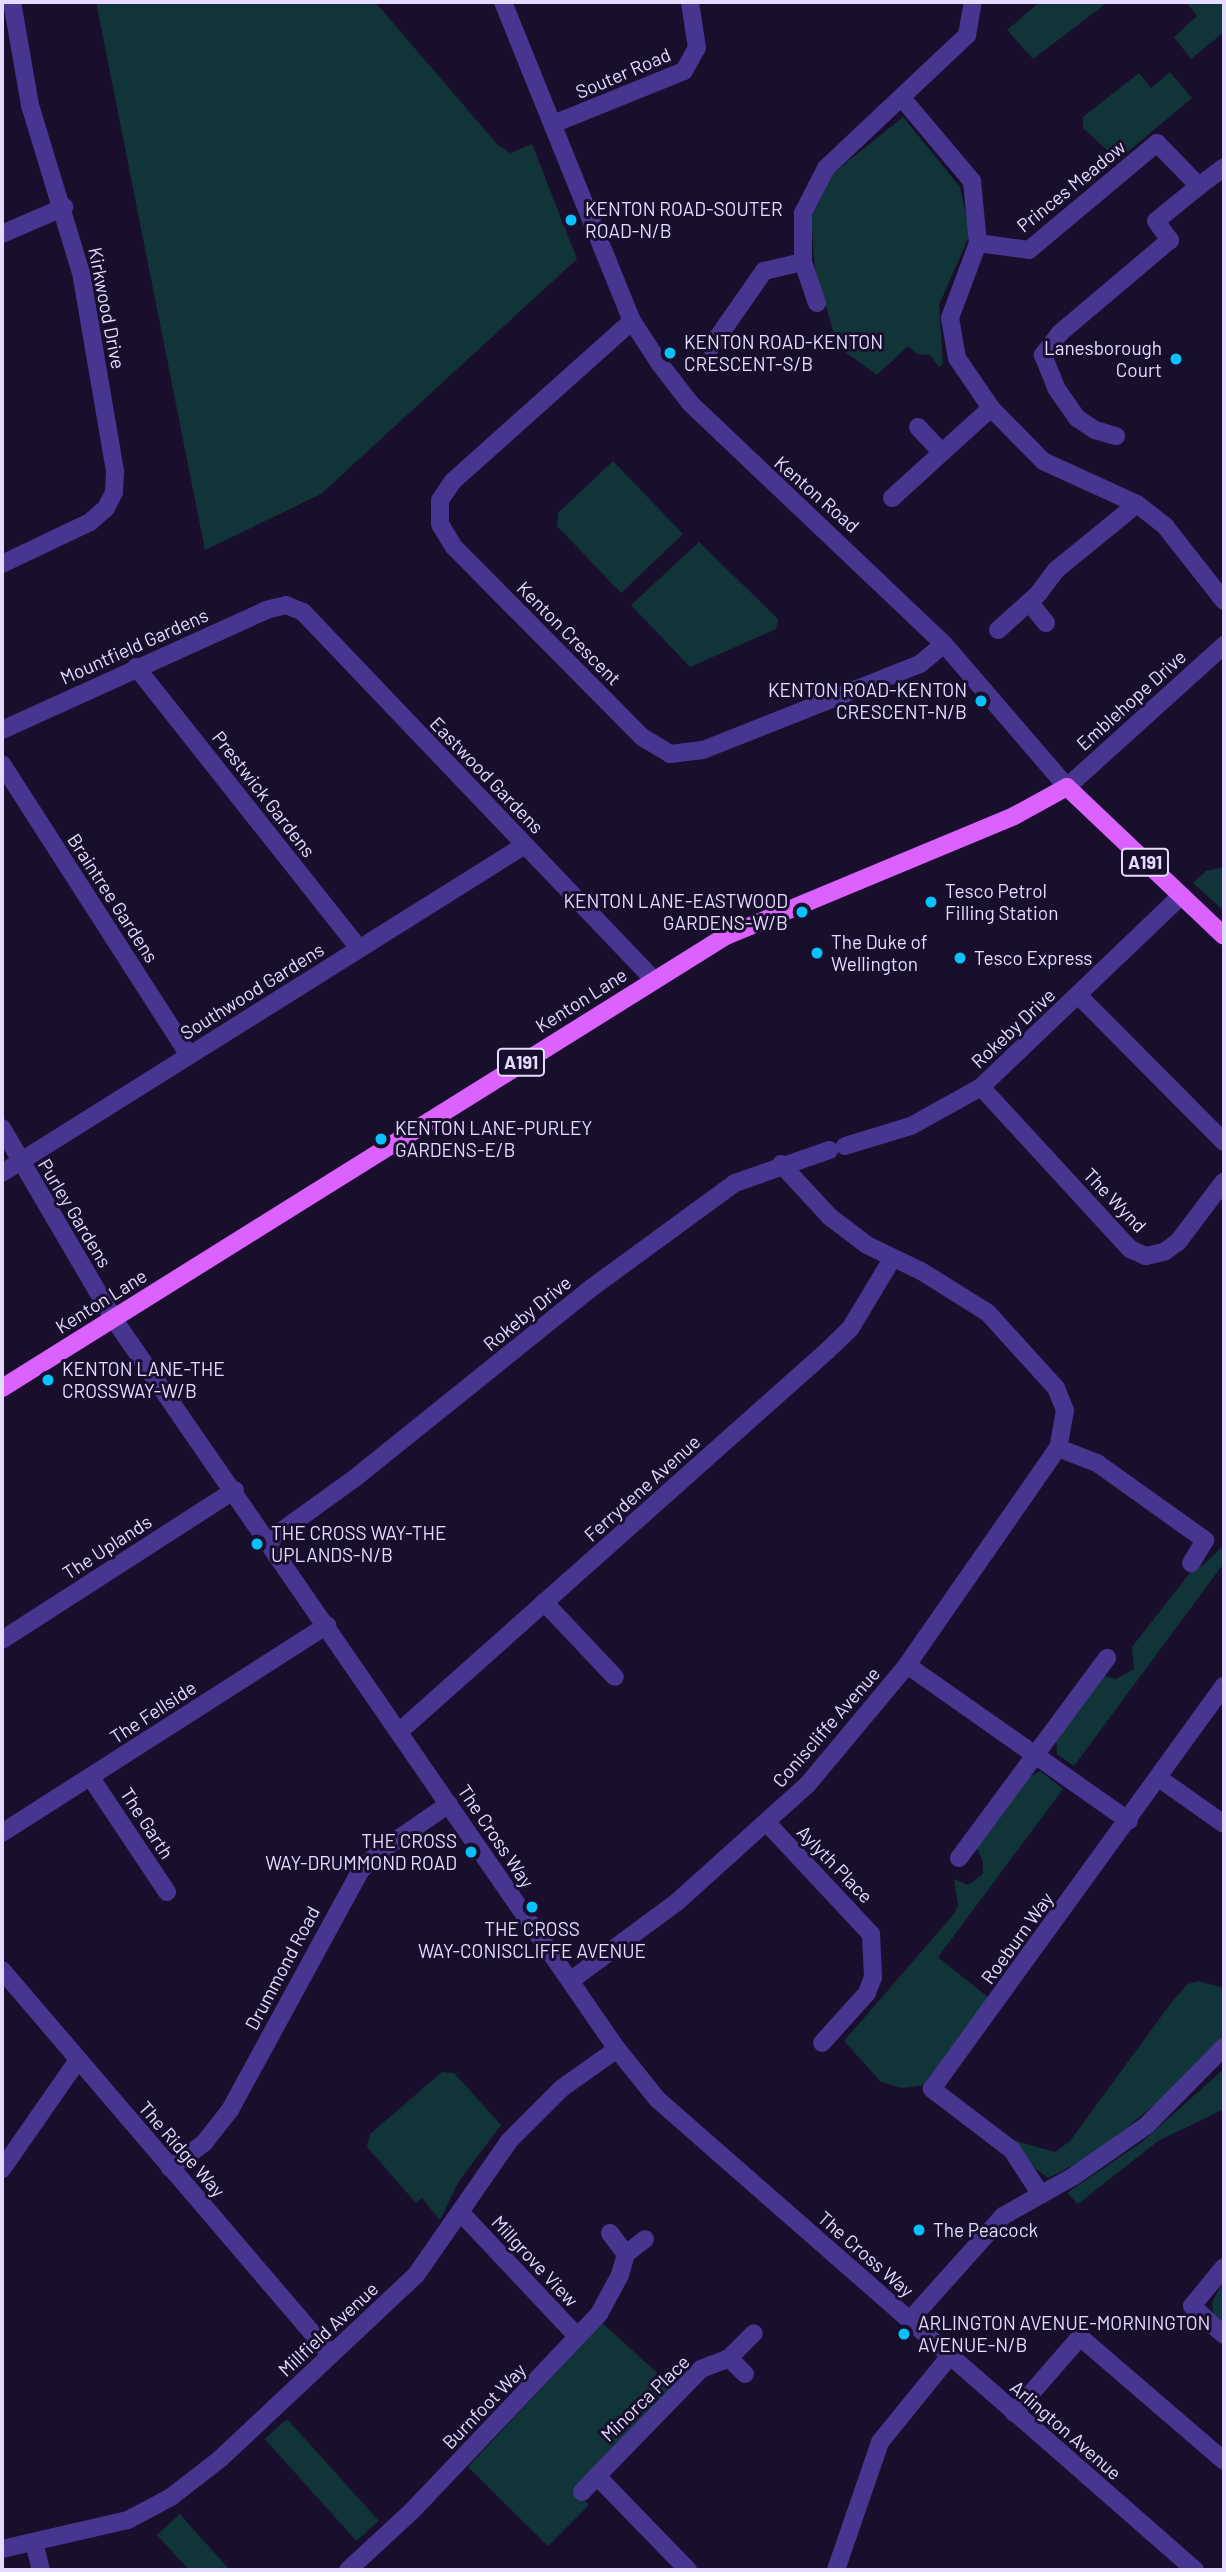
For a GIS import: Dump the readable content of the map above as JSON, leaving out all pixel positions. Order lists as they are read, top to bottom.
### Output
{
  "streets": {
    "main road": ["Kenton Road", "A191", "Kenton Lane"],
    "street": [
      "Souter Road",
      "Princes Meadow",
      "Kirkwood Drive",
      "Kenton Crescent",
      "Mountfield Gardens",
      "Emblehope Drive",
      "Eastwood Gardens",
      "Prestwick Gardens",
      "Braintree Gardens",
      "Southwood Gardens",
      "Rokeby Drive",
      "The Wynd",
      "Purley Gardens",
      "Ferrydene Avenue",
      "The Uplands",
      "The Fellside",
      "Coniscliffe Avenue",
      "The Garth",
      "The Cross Way",
      "Aylyth Place",
      "Roeburn Way",
      "Drummond Road",
      "The Ridge Way",
      "Millgrove View",
      "Millfield Avenue",
      "Minorca Place",
      "Burnfoot Way",
      "Arlington Avenue"
    ]
  },
  "crossings": [
    ["Souter Road", "Kenton Road"],
    ["Kenton Road", "Kenton Crescent"],
    ["Kenton Road", "Emblehope Drive"],
    ["Kenton Road", "Kenton Lane"],
    ["Kenton Road", "Rokeby Drive"],
    ["Mountfield Gardens", "Eastwood Gardens"],
    ["Mountfield Gardens", "Prestwick Gardens"],
    ["Emblehope Drive", "Kenton Lane"],
    ["Eastwood Gardens", "Southwood Gardens"],
    ["Eastwood Gardens", "Kenton Lane"],
    ["Prestwick Gardens", "Southwood Gardens"],
    ["Braintree Gardens", "Southwood Gardens"],
    ["Southwood Gardens", "Purley Gardens"],
    ["Kenton Lane", "Purley Gardens"],
    ["Kenton Lane", "The Cross Way"],
    ["Rokeby Drive", "The Wynd"],
    ["Rokeby Drive", "The Cross Way"],
    ["Purley Gardens", "The Cross Way"],
    ["Ferrydene Avenue", "The Cross Way"],
    ["The Uplands", "The Cross Way"],
    ["The Fellside", "The Garth"],
    ["The Fellside", "The Cross Way"],
    ["Coniscliffe Avenue", "The Cross Way"],
    ["Coniscliffe Avenue", "Aylyth Place"],
    ["The Cross Way", "Drummond Road"],
    ["The Cross Way", "Millfield Avenue"],
    ["The Cross Way", "Arlington Avenue"],
    ["Drummond Road", "The Ridge Way"],
    ["The Ridge Way", "Millfield Avenue"],
    ["Millgrove View", "Millfield Avenue"],
    ["Millgrove View", "Burnfoot Way"]
  ],
  "places": [
    "KENTON ROAD-SOUTER ROAD-N/B",
    "KENTON ROAD-KENTON CRESCENT-S/B",
    "Lanesborough Court",
    "KENTON ROAD-KENTON CRESCENT-N/B",
    "Tesco Petrol Filling Station",
    "KENTON LANE-EASTWOOD GARDENS-W/B",
    "The Duke of Wellington",
    "Tesco Express",
    "KENTON LANE-PURLEY GARDENS-E/B",
    "KENTON LANE-THE CROSSWAY-W/B",
    "THE CROSS WAY-THE UPLANDS-N/B",
    "THE CROSS WAY-DRUMMOND ROAD",
    "THE CROSS WAY-CONISCLIFFE AVENUE",
    "The Peacock",
    "ARLINGTON AVENUE-MORNINGTON AVENUE-N/B"
  ]
}
